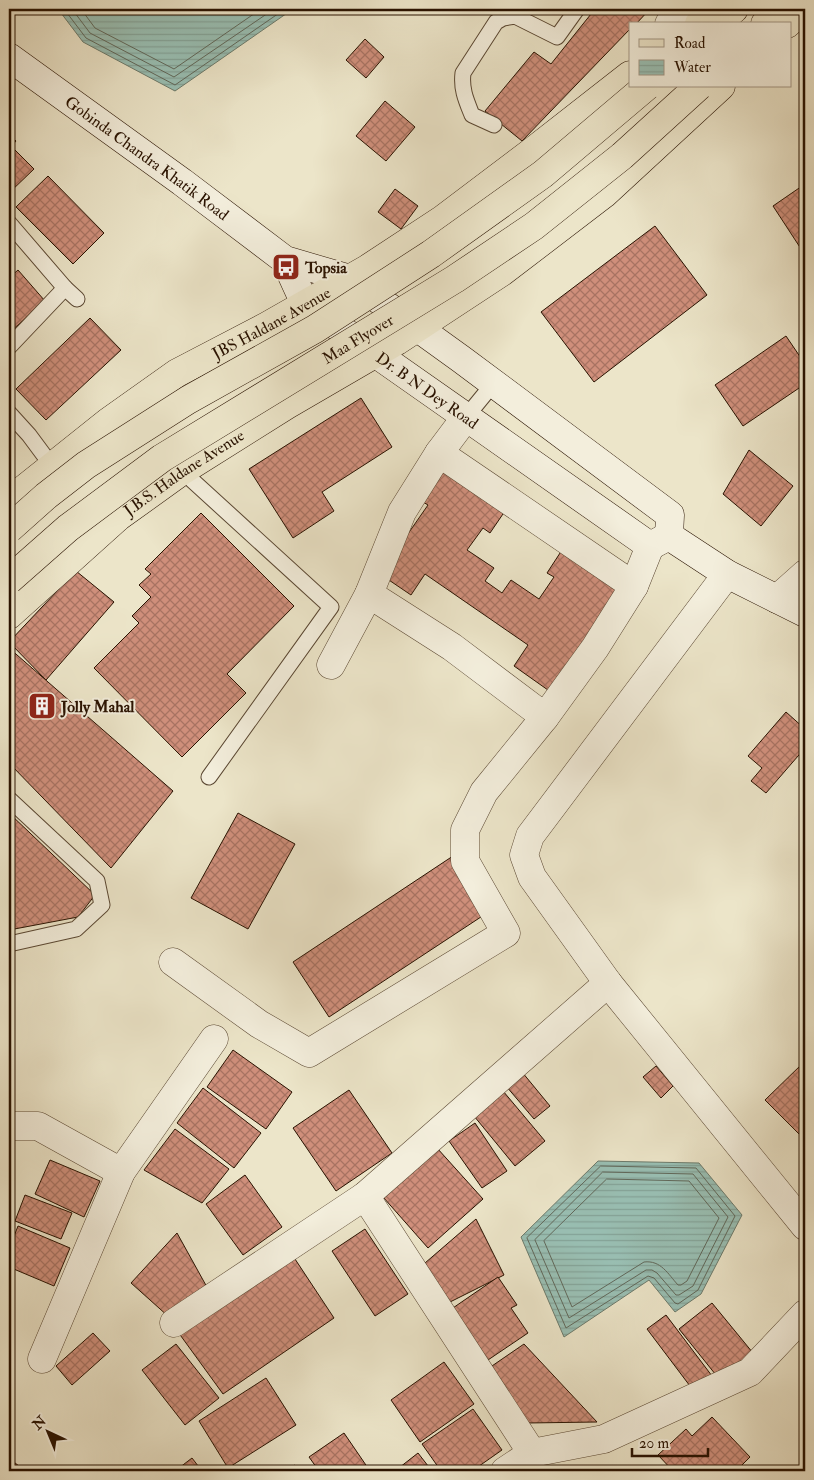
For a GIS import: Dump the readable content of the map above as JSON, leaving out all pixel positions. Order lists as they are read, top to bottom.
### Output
{
  "streets": {
    "main road": ["JBS Haldane Avenue", "Maa Flyover", "J.B.S. Haldane Avenue"],
    "street": ["Gobinda Chandra Khatik Road", "Dr. B N Dey Road"]
  },
  "crossings": [
    ["JBS Haldane Avenue", "Dr. B N Dey Road"],
    ["Dr. B N Dey Road", "J.B.S. Haldane Avenue"]
  ],
  "places": {
    "bus stop": ["Topsia"],
    "building": ["Jolly Mahal"]
  },
  "legend": ["Road", "Water"],
  "scale_bar": "20 m",
  "north": "top left"
}
